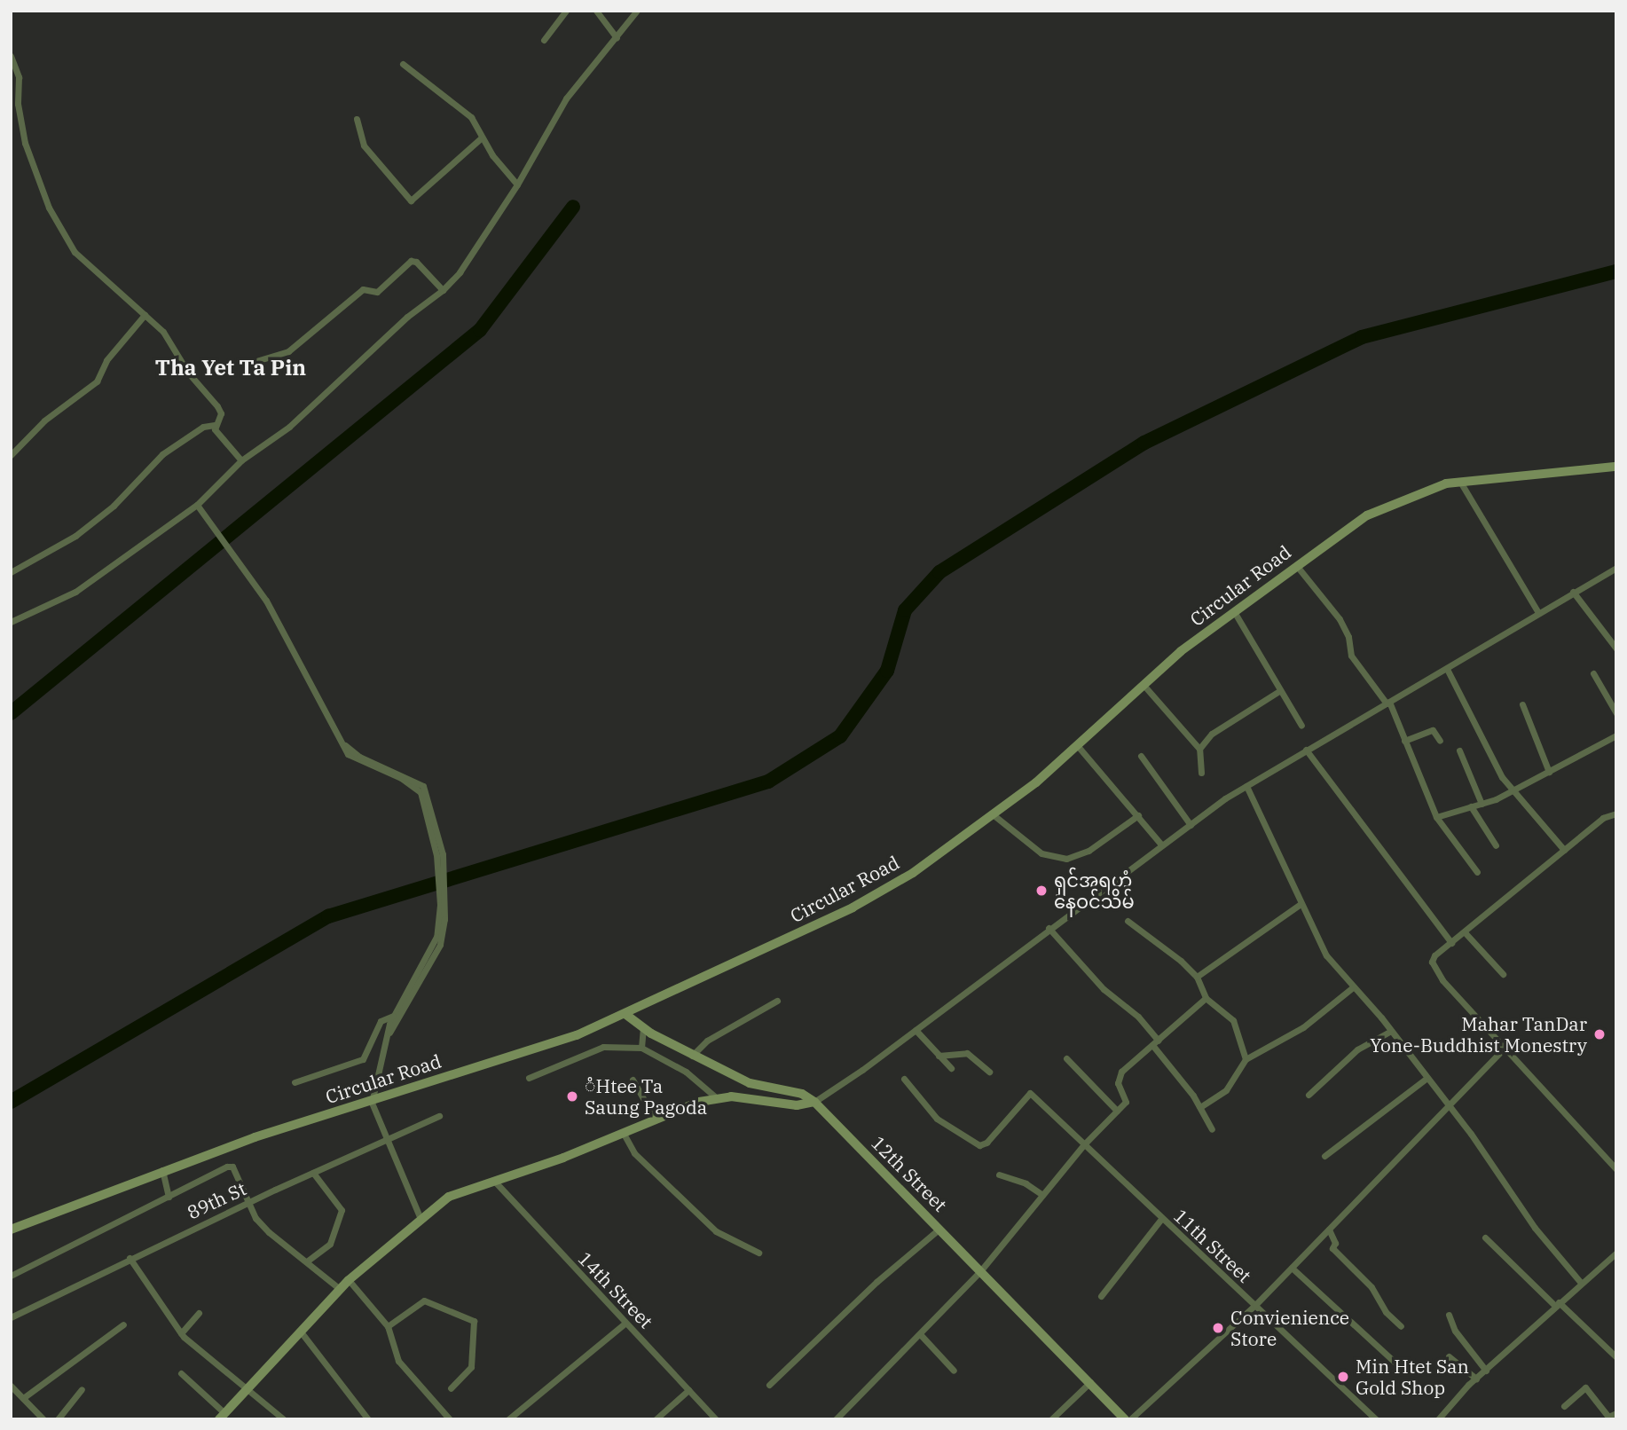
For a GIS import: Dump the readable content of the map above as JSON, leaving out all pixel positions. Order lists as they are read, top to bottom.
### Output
{
  "streets": {
    "main road": ["Circular Road", "12th Street"],
    "street": ["89th St", "11th Street", "14th Street"]
  },
  "crossings": [
    ["Circular Road", "12th Street"]
  ],
  "districts": ["Tha Yet Ta Pin"],
  "places": [
    "ရှင်အရဟံ နေဝင်သိမ်",
    "Mahar TanDar Yone-Buddhist Monestry",
    "ံHtee Ta Saung Pagoda",
    "Convienience Store",
    "Min Htet San Gold Shop"
  ]
}
